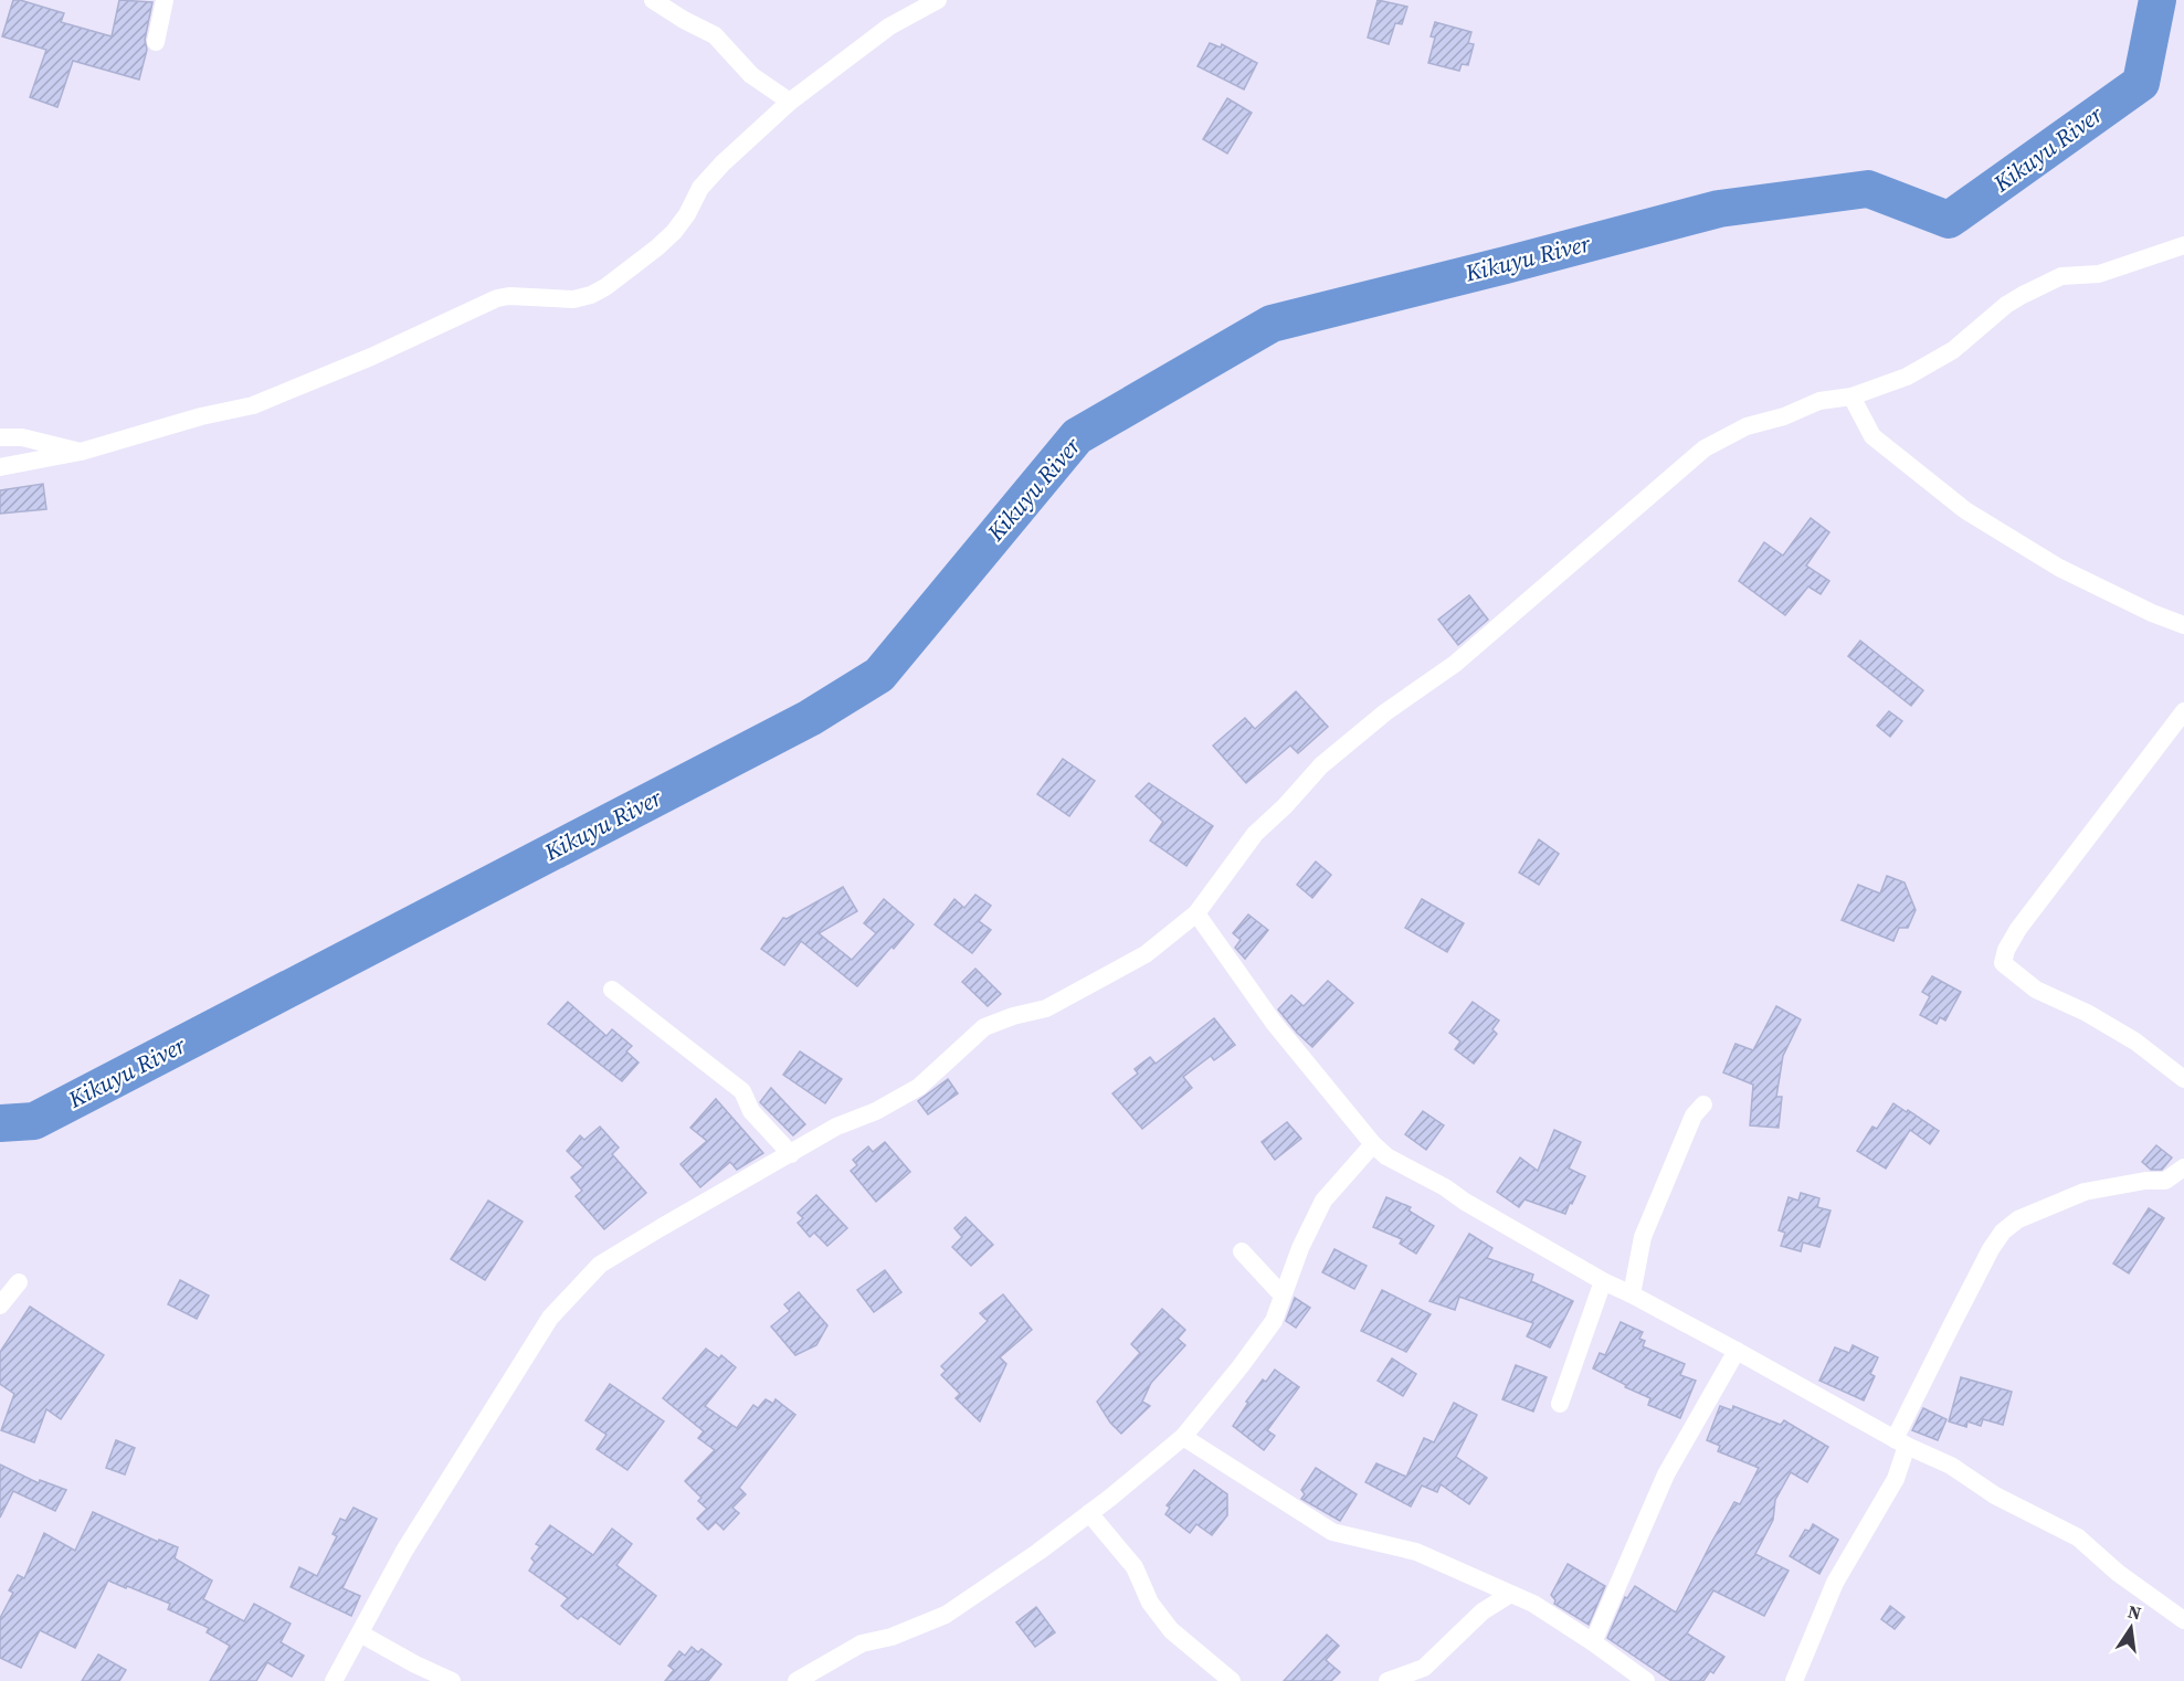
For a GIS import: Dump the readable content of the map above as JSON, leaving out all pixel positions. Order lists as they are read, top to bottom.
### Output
{
  "water": ["Kikuyu River"],
  "north": "top"
}
